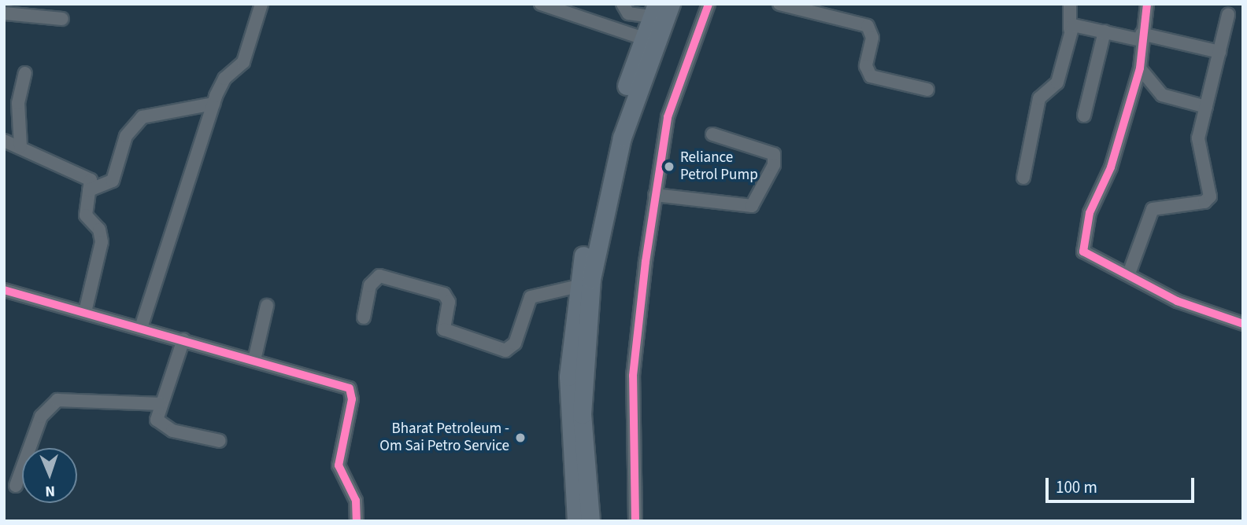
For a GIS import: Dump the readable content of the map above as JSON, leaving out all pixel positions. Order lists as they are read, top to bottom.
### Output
{
  "places": ["Reliance Petrol Pump", "Bharat Petroleum - Om Sai Petro Service"],
  "scale_bar": "100 m",
  "north": "bottom"
}
